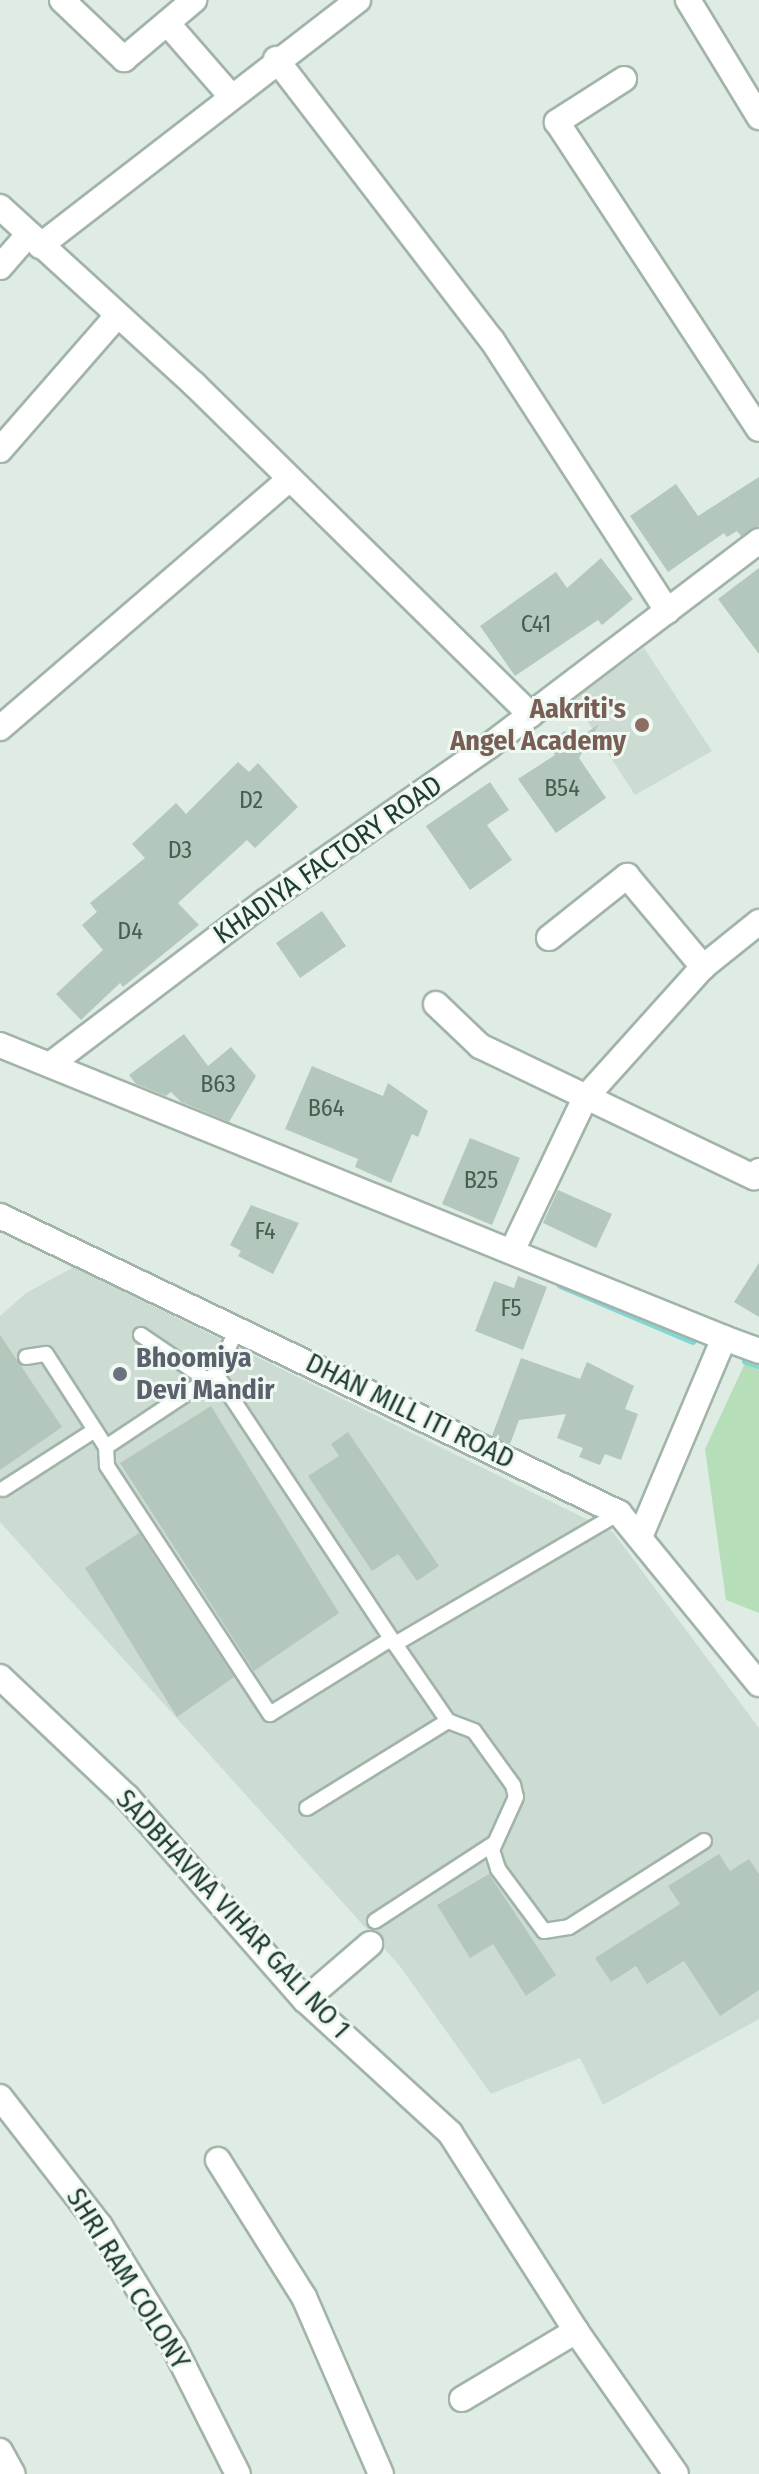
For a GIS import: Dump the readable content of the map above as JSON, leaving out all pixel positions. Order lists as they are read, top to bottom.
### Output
{
  "streets": {
    "street": [
      "KHADIYA FACTORY ROAD",
      "DHAN MILL ITI ROAD",
      "SADBHAVNA VIHAR GALI NO 1",
      "SHRI RAM COLONY"
    ]
  },
  "places": ["Aakriti's Angel Academy", "Bhoomiya Devi Mandir"],
  "house_numbers": [
    "C41",
    "B54",
    "D2",
    "D3",
    "D4",
    "B63",
    "B64",
    "B25",
    "F4",
    "F5"
  ]
}
